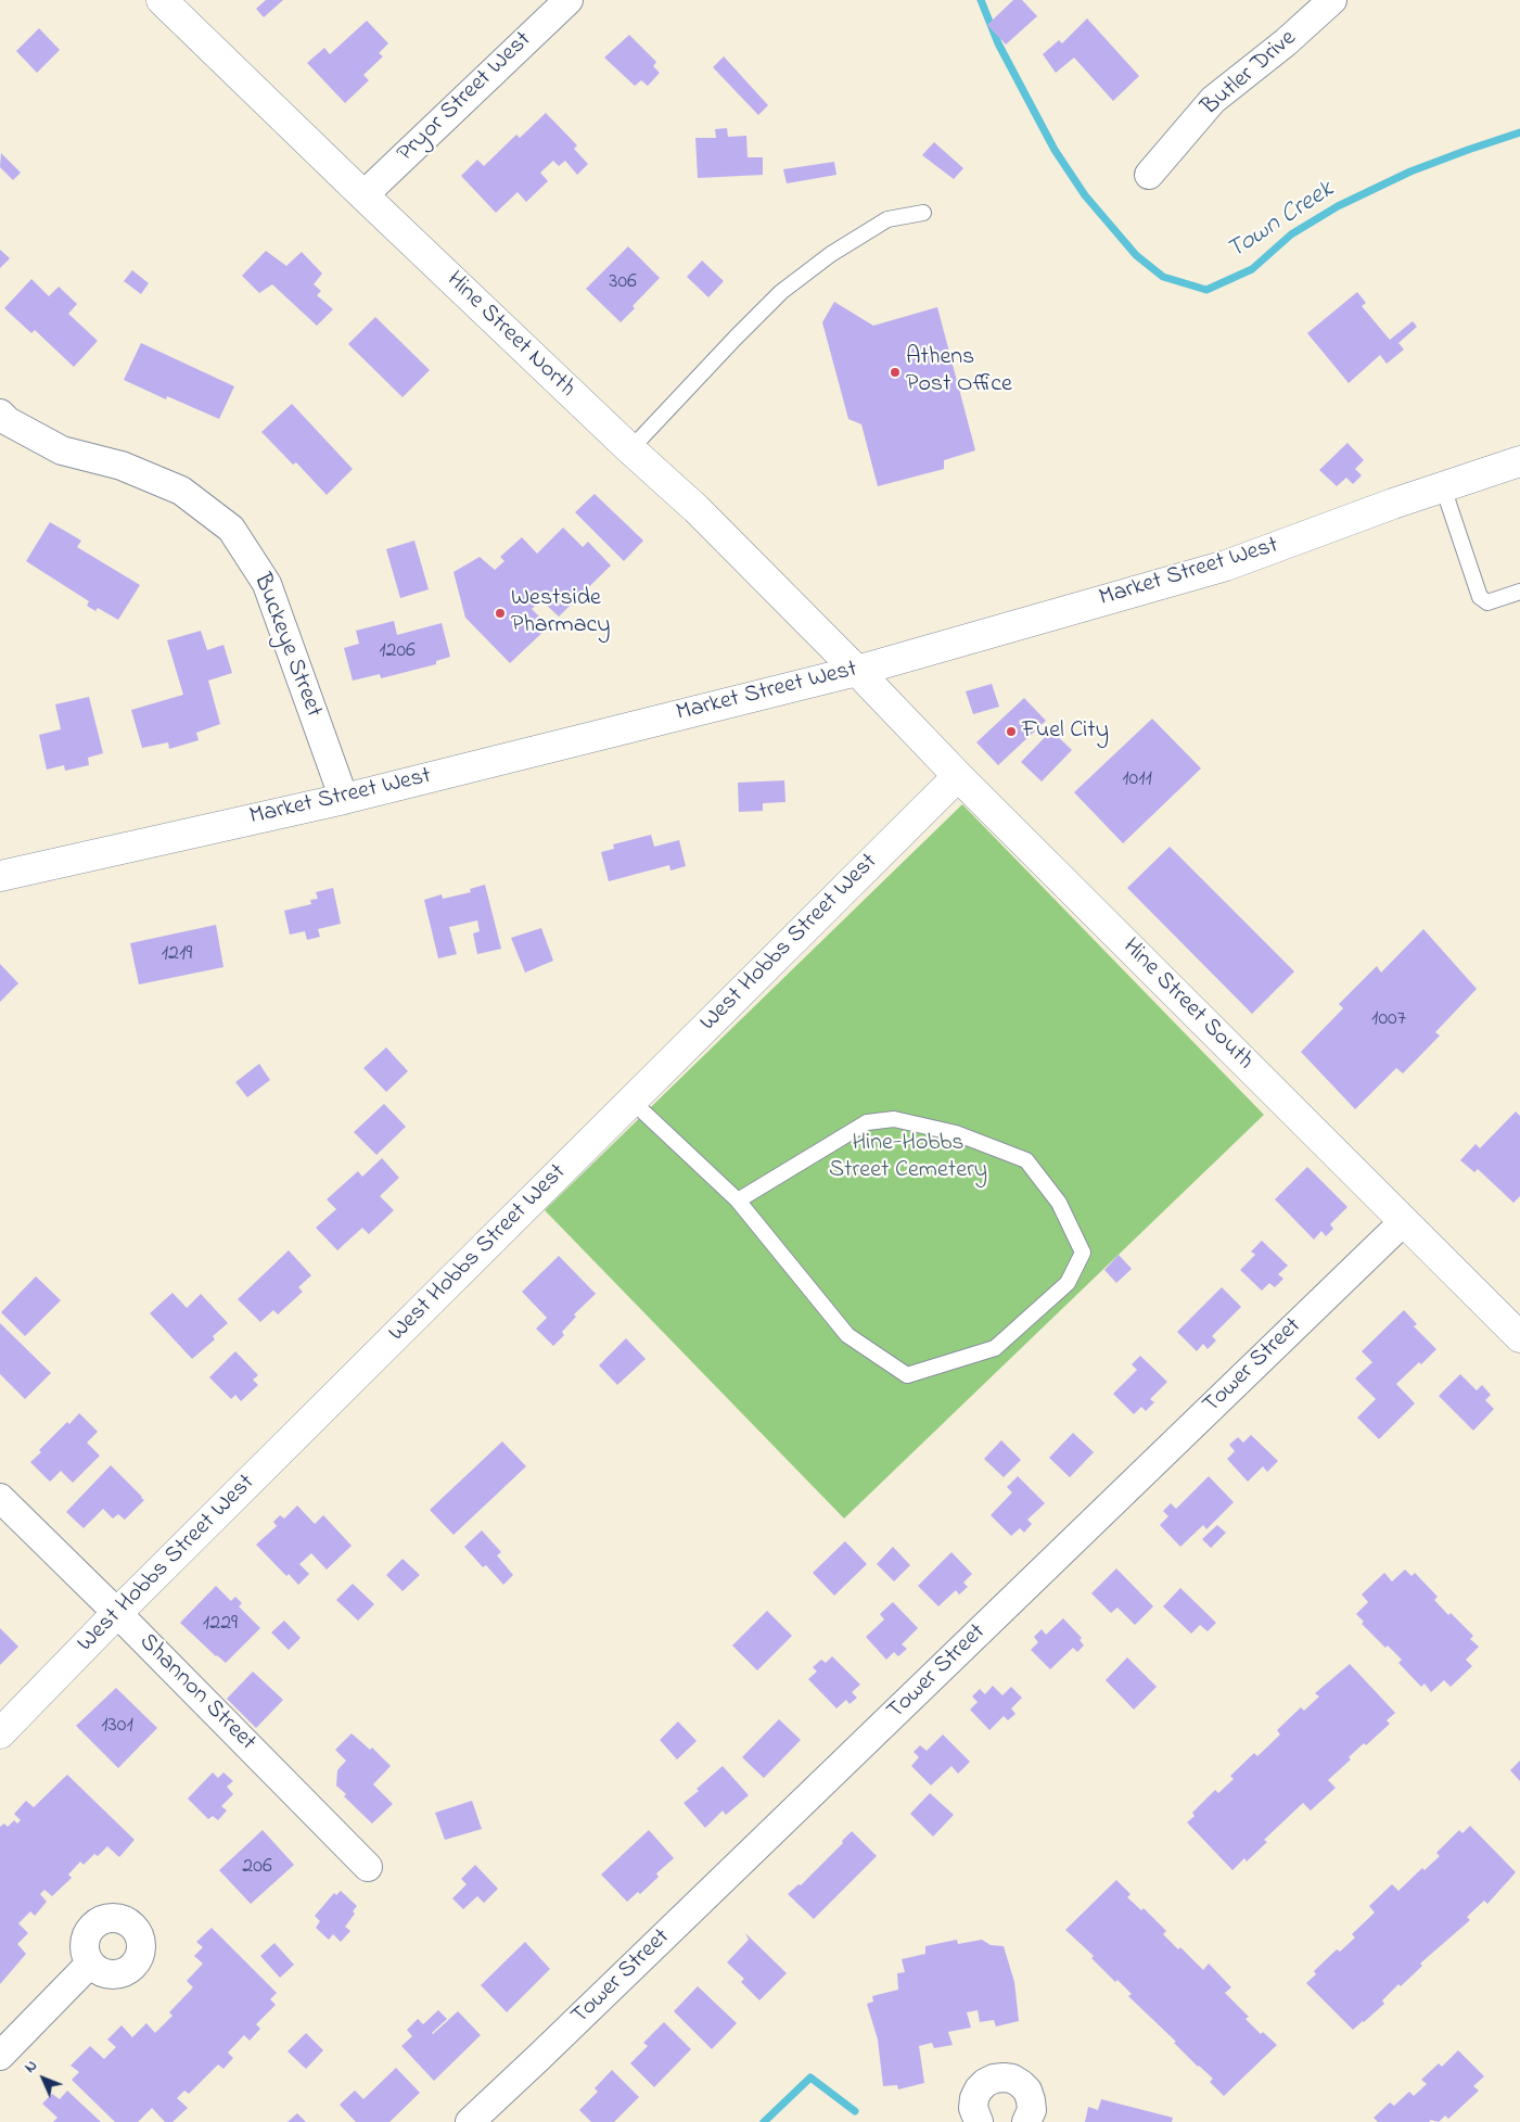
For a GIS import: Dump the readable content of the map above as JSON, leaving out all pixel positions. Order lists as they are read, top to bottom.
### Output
{
  "streets": {
    "street": [
      "Butler Drive",
      "Pryor Street West",
      "Hine Street North",
      "Market Street West",
      "Buckeye Street",
      "West Hobbs Street West",
      "Hine Street South",
      "Tower Street",
      "Shannon Street"
    ]
  },
  "crossings": [
    ["Pryor Street West", "Hine Street North"],
    ["Hine Street North", "Market Street West"],
    ["Hine Street North", "Hine Street South"],
    ["Market Street West", "Buckeye Street"],
    ["Market Street West", "Hine Street South"],
    ["West Hobbs Street West", "Hine Street South"],
    ["West Hobbs Street West", "Shannon Street"],
    ["Hine Street South", "Tower Street"]
  ],
  "water": ["Town Creek"],
  "parks": ["Hine-Hobbs Street Cemetery"],
  "places": ["Athens Post Office", "Westside Pharmacy", "Fuel City"],
  "house_numbers": [
    "306",
    "1206",
    "1011",
    "1219",
    "1007",
    "1229",
    "1301",
    "206"
  ],
  "north": "top left"
}
